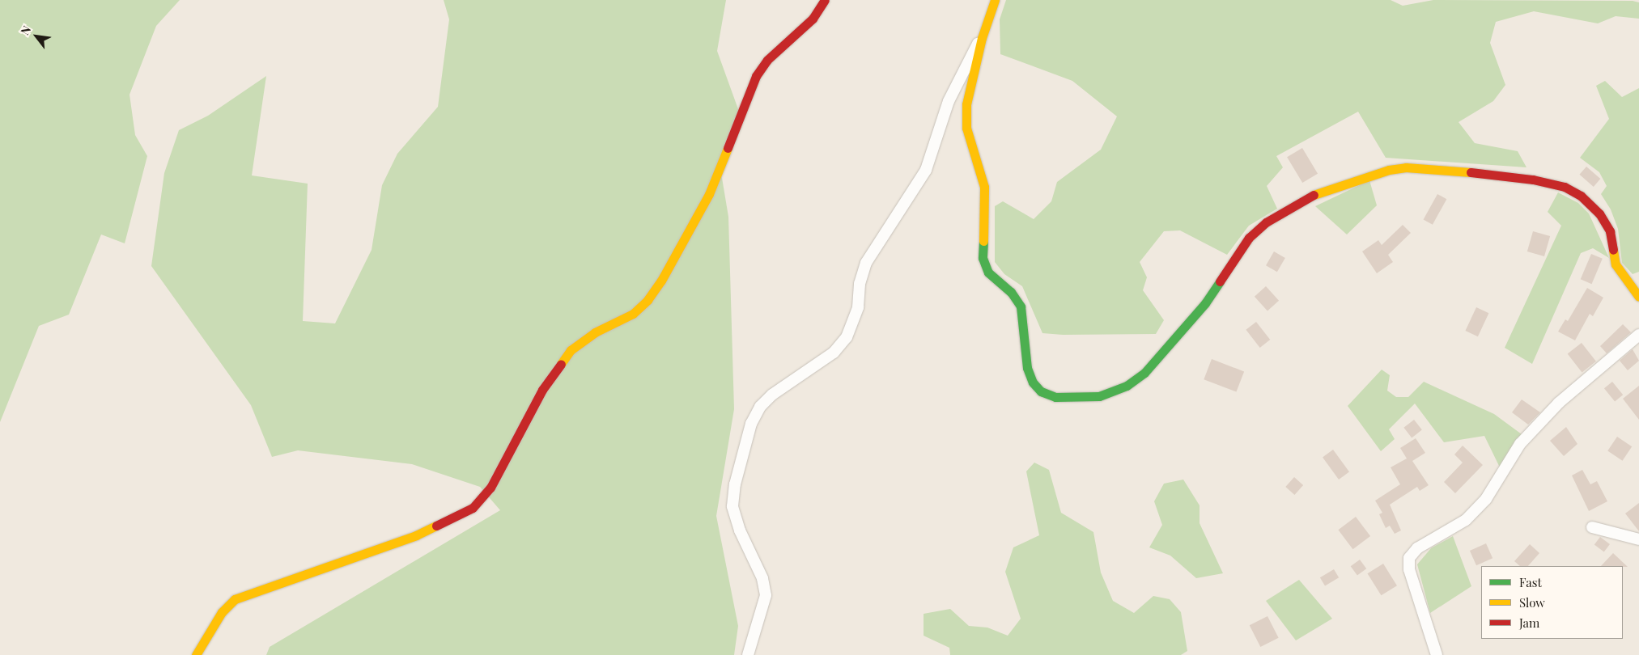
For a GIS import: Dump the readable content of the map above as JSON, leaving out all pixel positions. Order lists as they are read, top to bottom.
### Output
{
  "legend": ["Fast", "Slow", "Jam"],
  "north": "top left"
}
